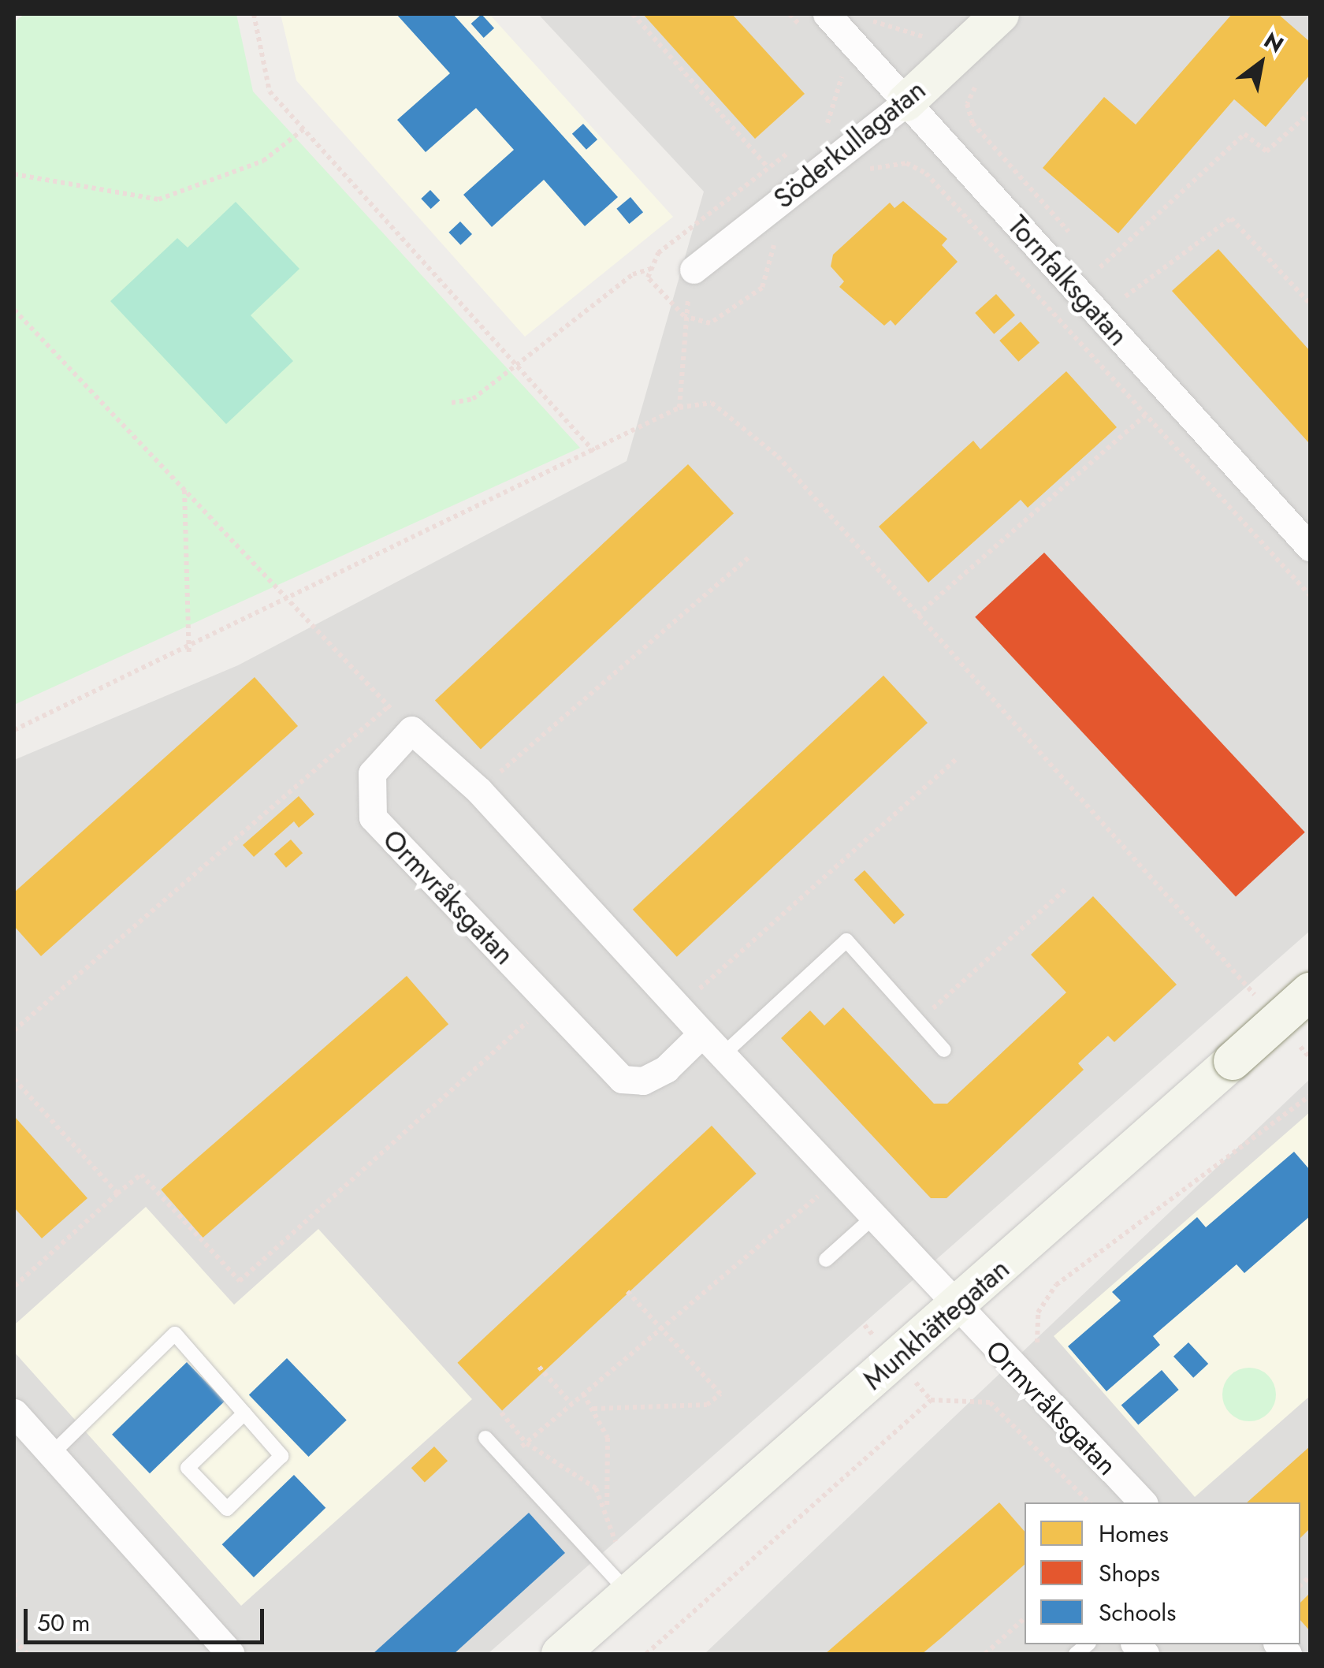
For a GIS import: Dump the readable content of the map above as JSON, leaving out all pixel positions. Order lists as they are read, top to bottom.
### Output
{
  "streets": {
    "main road": ["Söderkullagatan", "Munkhättegatan"],
    "street": ["Tornfalksgatan", "Ormvråksgatan"]
  },
  "crossings": [
    ["Söderkullagatan", "Tornfalksgatan"],
    ["Ormvråksgatan", "Munkhättegatan"]
  ],
  "legend": ["Homes", "Shops", "Schools"],
  "scale_bar": "50 m",
  "north": "top right"
}
